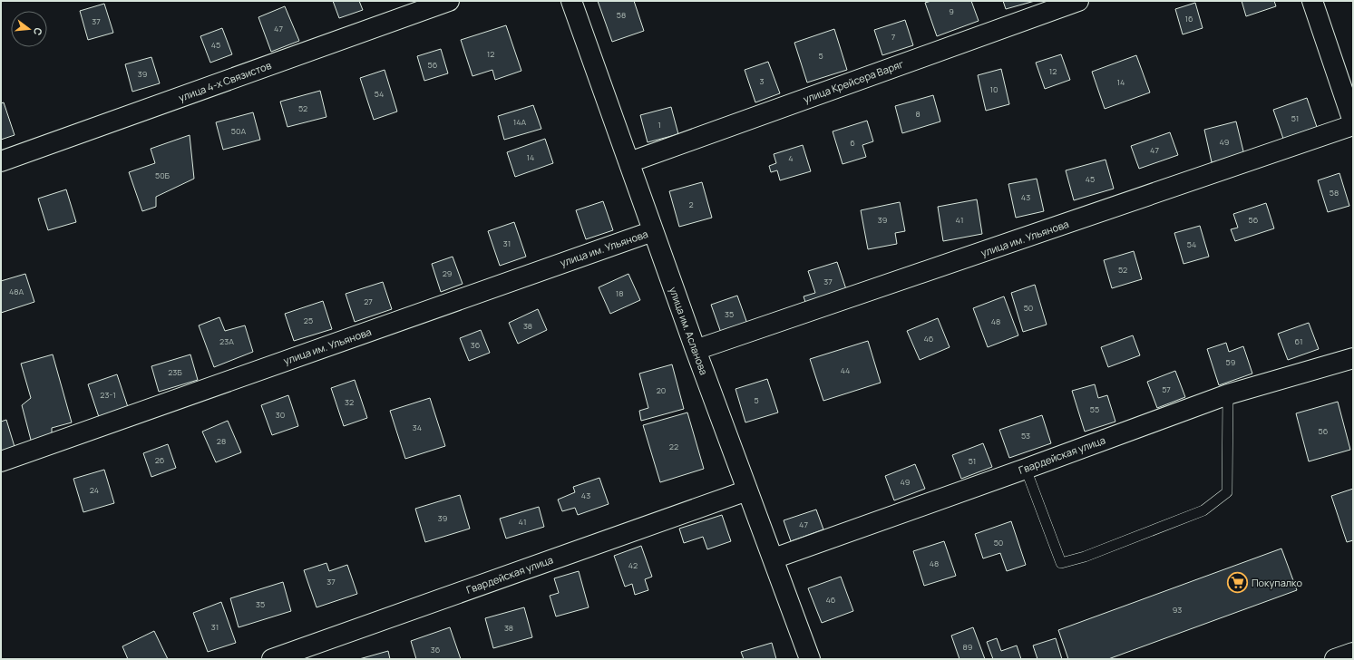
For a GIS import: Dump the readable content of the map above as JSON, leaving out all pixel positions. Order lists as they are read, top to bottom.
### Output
{
  "streets": {
    "street": [
      "улица 4-х Связистов",
      "улица Крейсера Варяг",
      "улица им. Ульянова",
      "улица им. Асланова",
      "Гвардейская улица"
    ]
  },
  "crossings": [
    ["улица Крейсера Варяг", "улица им. Асланова"],
    ["улица им. Ульянова", "улица им. Асланова"],
    ["улица им. Асланова", "Гвардейская улица"]
  ],
  "places": {
    "supermarket": ["Покупалко"]
  },
  "house_numbers": [
    "9",
    "58",
    "16",
    "37",
    "47",
    "7",
    "45",
    "12",
    "5",
    "56",
    "12",
    "39",
    "3",
    "14",
    "10",
    "54",
    "52",
    "8",
    "51",
    "14А",
    "1",
    "50А",
    "49",
    "6",
    "47",
    "14",
    "4",
    "50Б",
    "45",
    "58",
    "43",
    "2",
    "39",
    "41",
    "56",
    "31",
    "54",
    "52",
    "29",
    "37",
    "48А",
    "18",
    "27",
    "50",
    "35",
    "25",
    "48",
    "38",
    "46",
    "23А",
    "61",
    "36",
    "59",
    "44",
    "23Б",
    "57",
    "20",
    "23-1",
    "5",
    "32",
    "55",
    "30",
    "34",
    "56",
    "53",
    "28",
    "22",
    "26",
    "51",
    "49",
    "24",
    "43",
    "39",
    "41",
    "47",
    "50",
    "48",
    "42",
    "37",
    "46",
    "35",
    "93",
    "31",
    "38",
    "89",
    "36"
  ],
  "north": "right"
}
